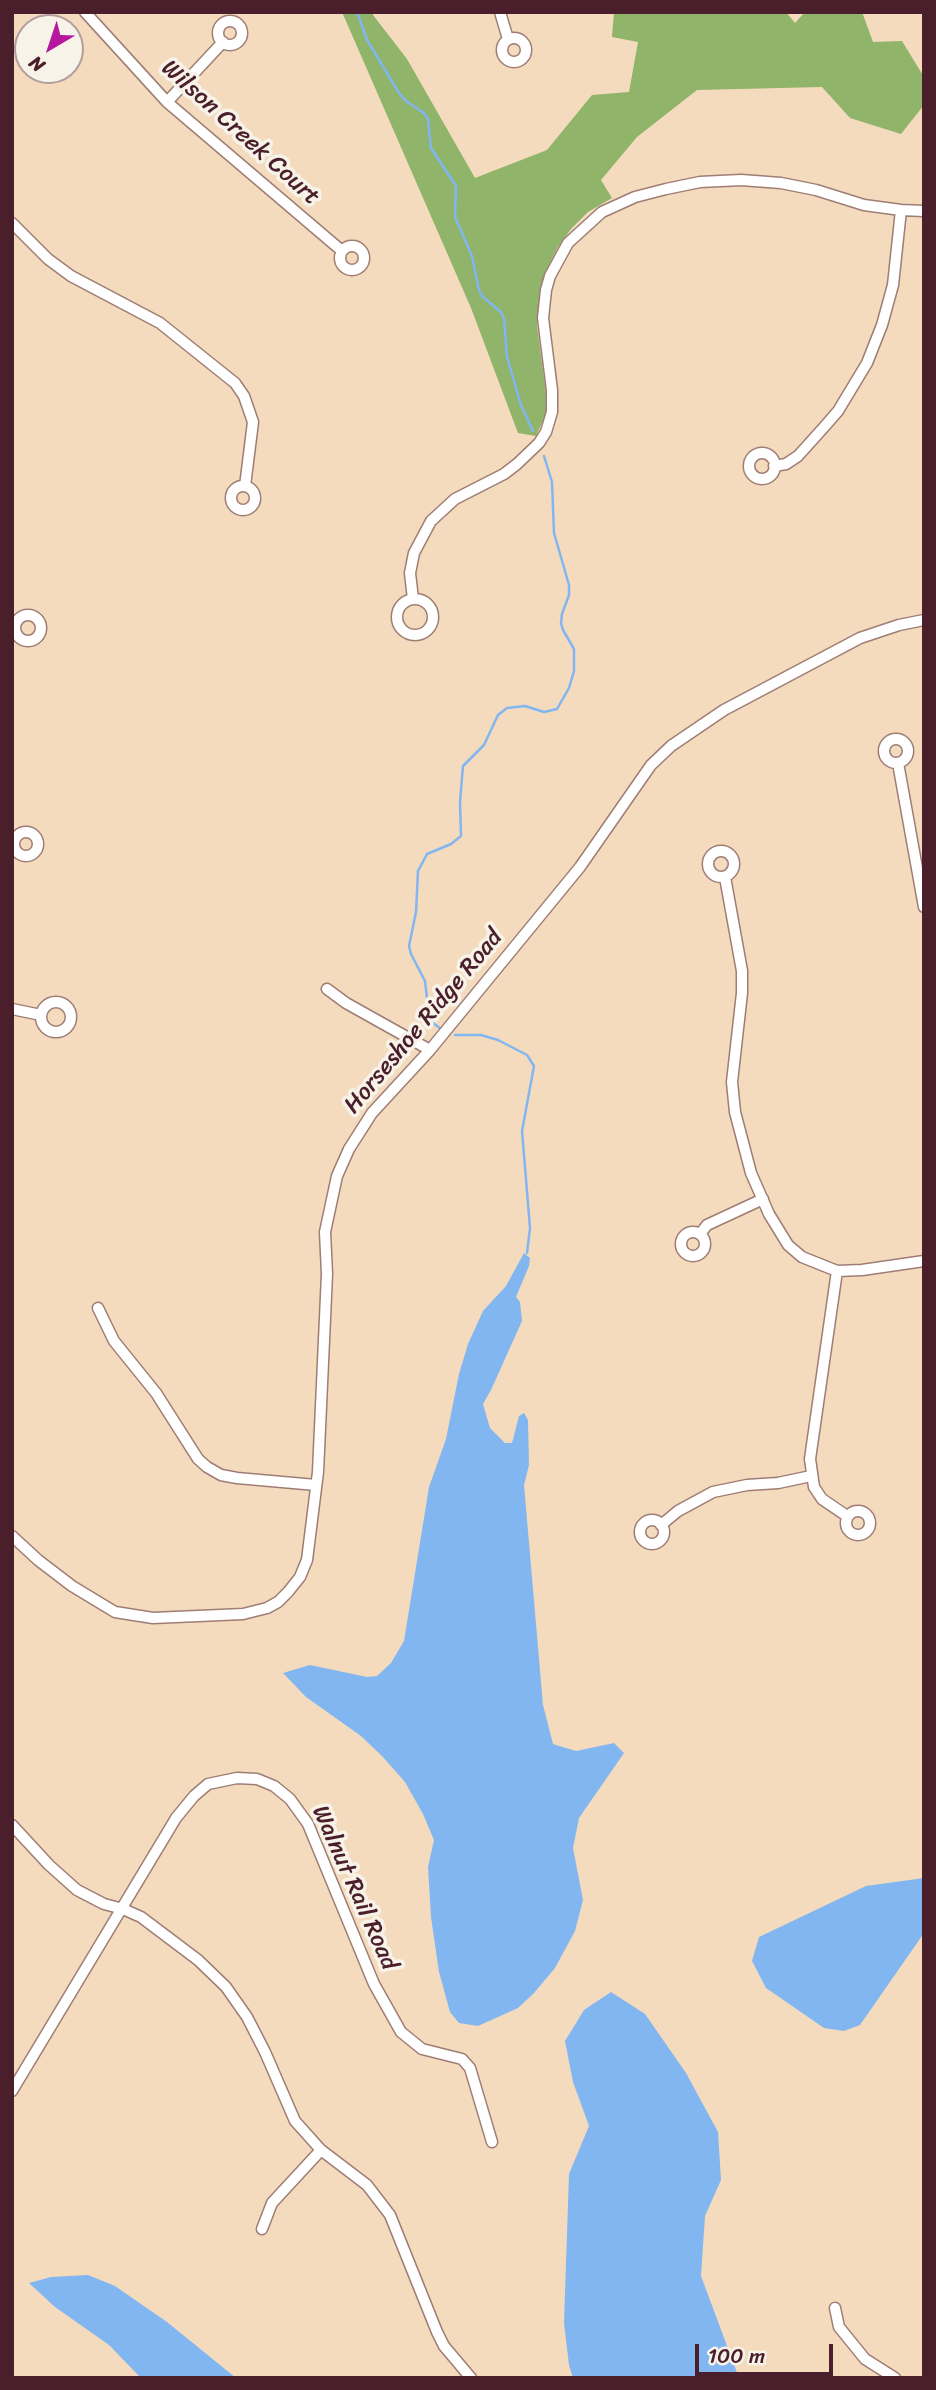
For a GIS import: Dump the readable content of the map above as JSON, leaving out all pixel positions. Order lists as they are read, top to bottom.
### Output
{
  "streets": {
    "street": ["Wilson Creek Court", "Horseshoe Ridge Road", "Walnut Rail Road"]
  },
  "scale_bar": "100 m",
  "north": "bottom left"
}
